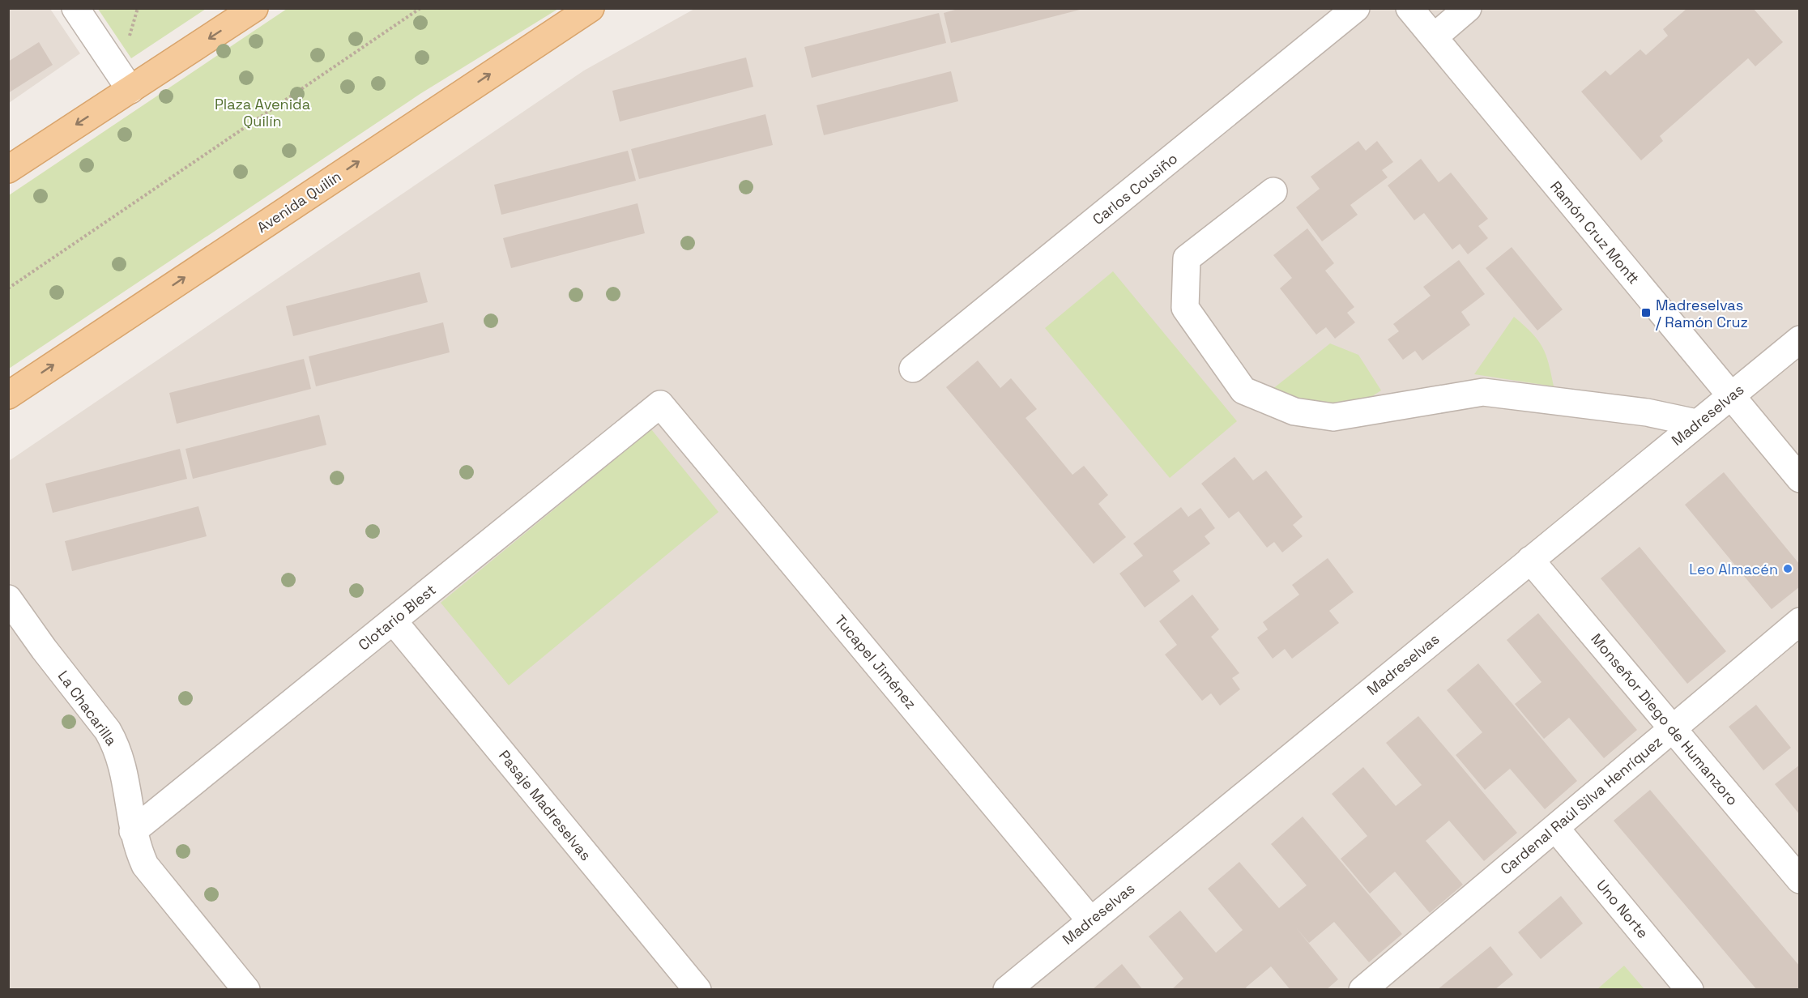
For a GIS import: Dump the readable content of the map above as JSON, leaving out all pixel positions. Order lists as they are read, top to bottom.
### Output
{
  "streets": {
    "main road": ["Avenida Quilín"],
    "street": [
      "Carlos Cousiño",
      "Ramón Cruz Montt",
      "Madreselvas",
      "Clotario Blest",
      "Tucapel Jiménez",
      "La Chacarilla",
      "Monseñor Diego de Humanzoro",
      "Pasaje Madreselvas",
      "Cardenal Raúl Silva Henríquez",
      "Uno Norte"
    ]
  },
  "crossings": [
    ["Ramón Cruz Montt", "Madreselvas"],
    ["Madreselvas", "Tucapel Jiménez"],
    ["Madreselvas", "Monseñor Diego de Humanzoro"],
    ["Clotario Blest", "Tucapel Jiménez"],
    ["Clotario Blest", "La Chacarilla"],
    ["Clotario Blest", "Pasaje Madreselvas"],
    ["Monseñor Diego de Humanzoro", "Cardenal Raúl Silva Henríquez"],
    ["Cardenal Raúl Silva Henríquez", "Uno Norte"]
  ],
  "parks": ["Plaza Avenida Quilín"],
  "places": {
    "transit": ["Madreselvas / Ramón Cruz"],
    "other": ["Leo Almacén"]
  }
}
